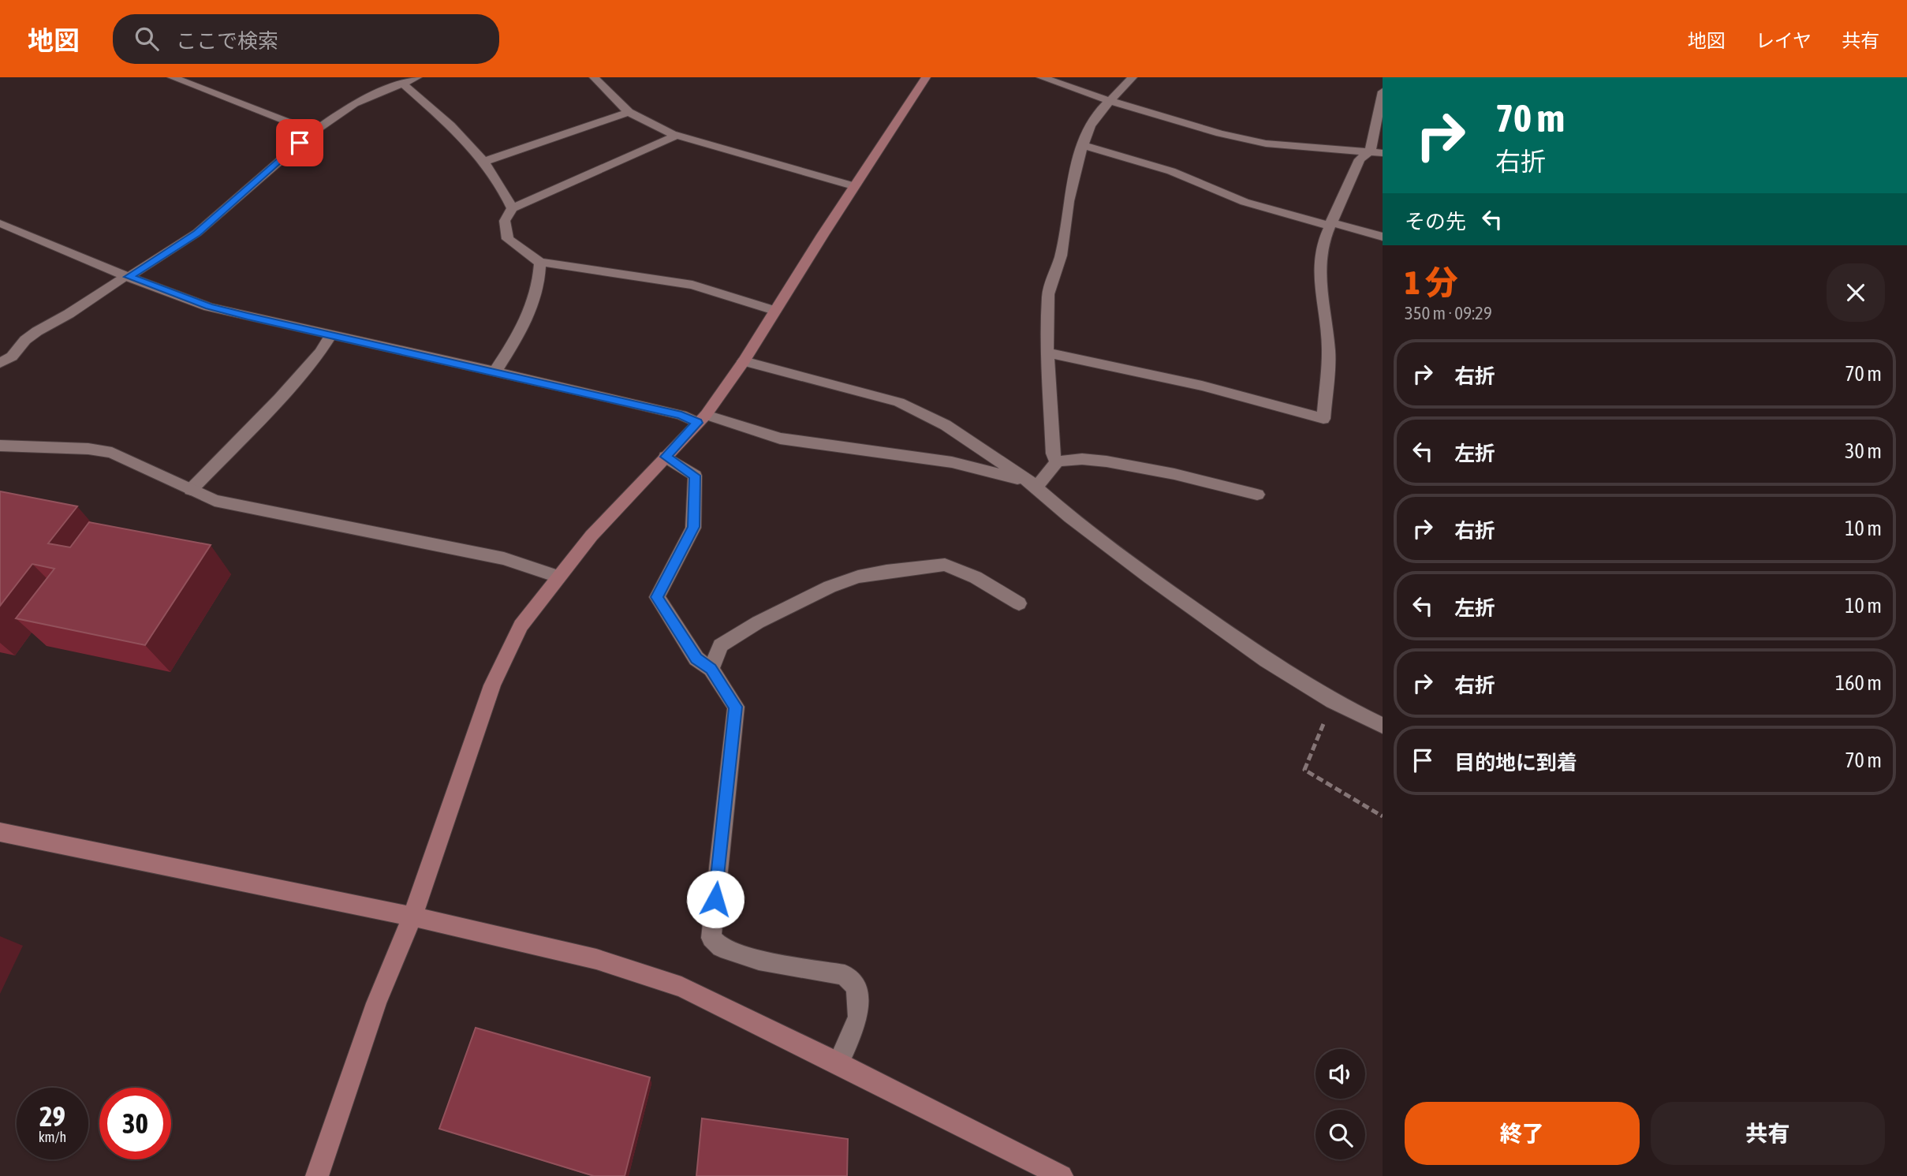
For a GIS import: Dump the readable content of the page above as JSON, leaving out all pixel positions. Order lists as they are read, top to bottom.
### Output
{
  "page": {
    "header": "地図",
    "search": "ここで検索",
    "nav": ["地図", "レイヤ", "共有"],
    "turn": ["70 m", "右折"],
    "then": "その先",
    "heading": ["1 分", "350 m · 09:29"],
    "list": [
      {
        "name": "右折",
        "value": "70 m"
      },
      {
        "name": "左折",
        "value": "30 m"
      },
      {
        "name": "右折",
        "value": "10 m"
      },
      {
        "name": "左折",
        "value": "10 m"
      },
      {
        "name": "右折",
        "value": "160 m"
      },
      {
        "name": "目的地に到着",
        "value": "70 m"
      }
    ],
    "speed": "29 km/h",
    "limit": "30",
    "buttons": ["終了", "共有"]
  }
}
